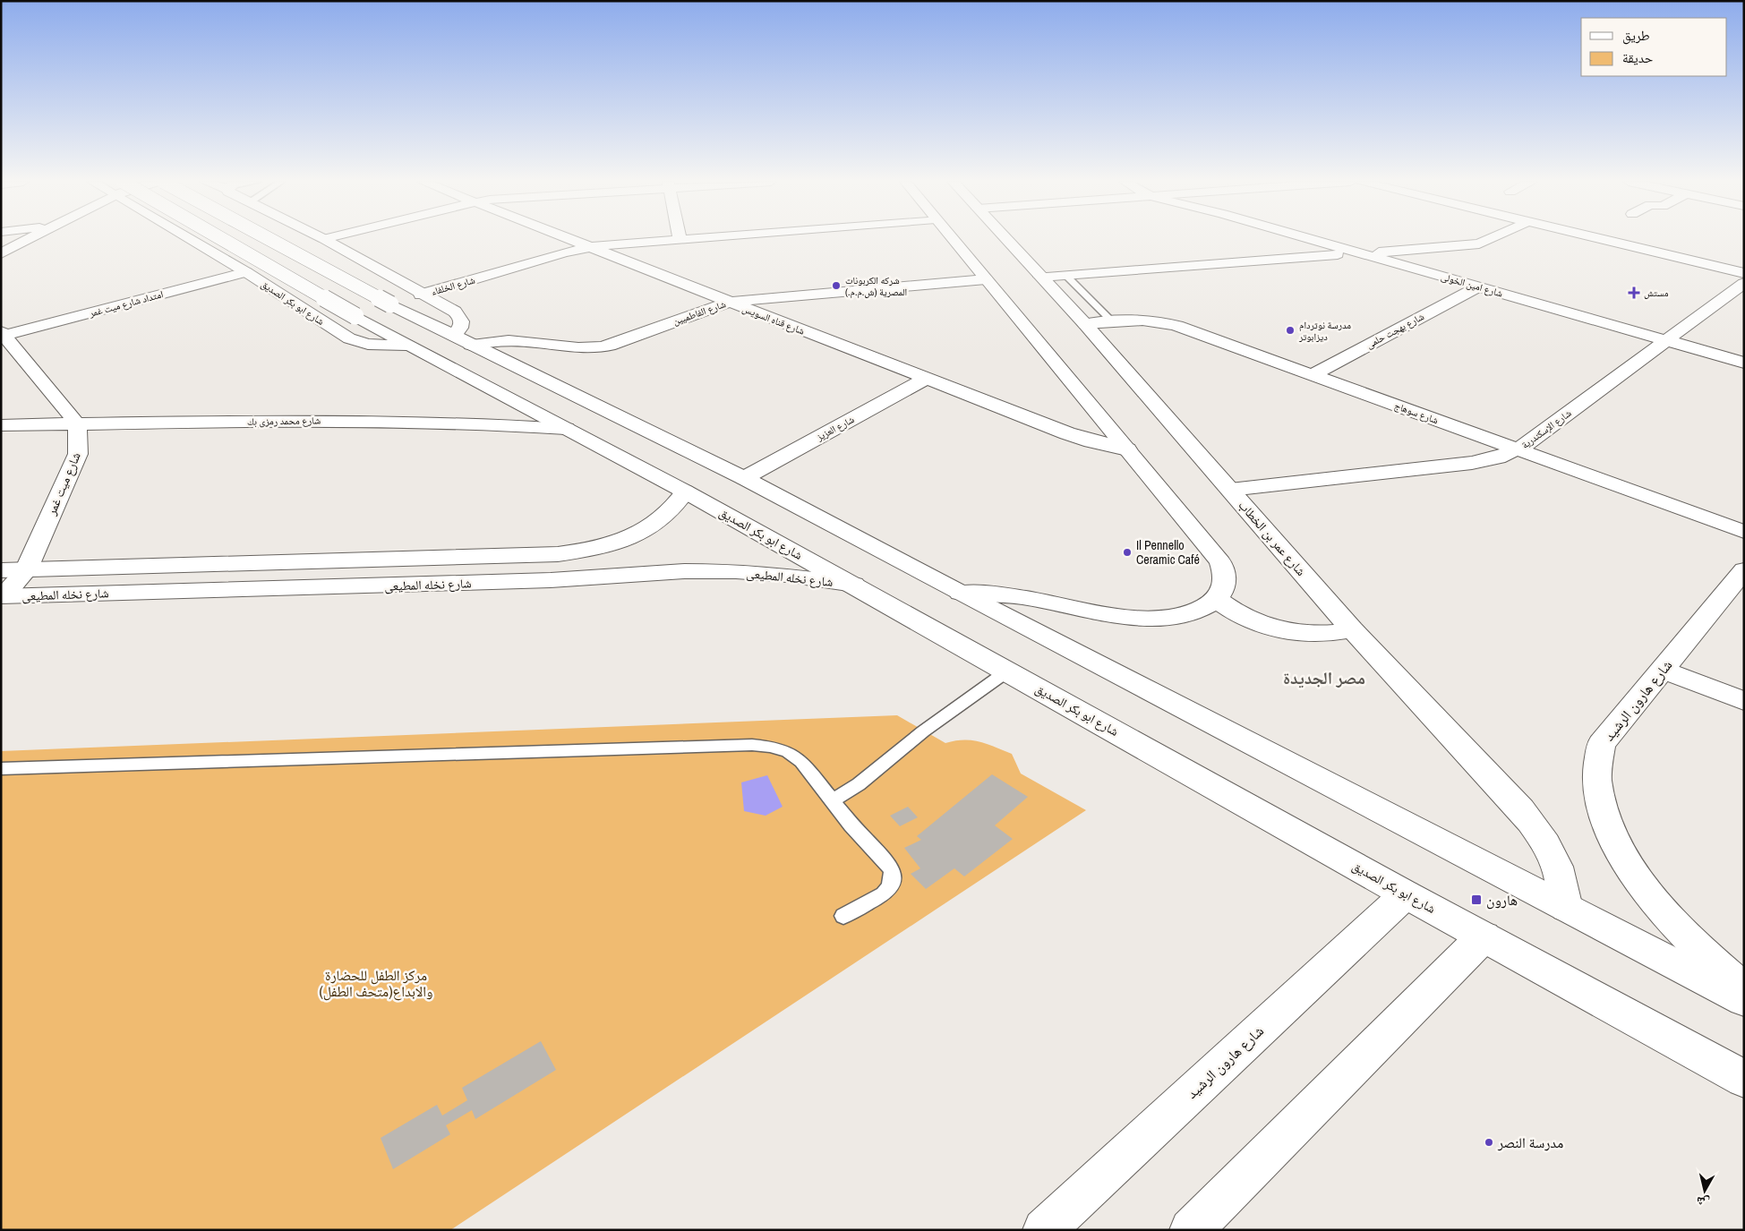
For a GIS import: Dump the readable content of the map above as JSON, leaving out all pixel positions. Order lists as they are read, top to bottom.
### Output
{
  "streets": {
    "street": [
      "شارع امين الخولى",
      "شارع الخلفاء",
      "شارع ابو بكر الصديق",
      "امتداد شارع ميت غمر",
      "شارع الفاطميين",
      "شارع قناه السويس",
      "شارع بهجت حلمى",
      "شارع سوهاج",
      "شارع محمد رمزى بك",
      "شارع العزيز",
      "شارع الإسكندرية",
      "شارع ميت غمر",
      "شارع عمر بن الخطاب",
      "شارع نخله المطيعى",
      "شارع هارون الرشيد"
    ]
  },
  "crossings": [
    ["شارع امين الخولى", "شارع بهجت حلمى"],
    ["شارع امين الخولى", "شارع الإسكندرية"],
    ["شارع الخلفاء", "شارع قناه السويس"],
    ["شارع ابو بكر الصديق", "امتداد شارع ميت غمر"],
    ["شارع ابو بكر الصديق", "شارع محمد رمزى بك"],
    ["شارع ابو بكر الصديق", "شارع نخله المطيعى"],
    ["شارع ابو بكر الصديق", "شارع هارون الرشيد"],
    ["شارع الفاطميين", "شارع قناه السويس"],
    ["شارع قناه السويس", "شارع العزيز"],
    ["شارع بهجت حلمى", "شارع سوهاج"],
    ["شارع سوهاج", "شارع الإسكندرية"],
    ["شارع سوهاج", "شارع عمر بن الخطاب"],
    ["شارع محمد رمزى بك", "شارع ميت غمر"],
    ["شارع الإسكندرية", "شارع عمر بن الخطاب"],
    ["شارع ميت غمر", "شارع نخله المطيعى"]
  ],
  "districts": ["مصر الجديدة"],
  "parks": ["مركز الطفل للحضارة والابداع(متحف الطفل)"],
  "places": {
    "other": [
      "شركه الكربونات المصرية (ش.م.م.)",
      "مدرسة نوتردام ديزابوتر",
      "Il Pennello Ceramic Café",
      "مدرسة النصر"
    ],
    "health": ["مستش"],
    "transit": ["هارون"]
  },
  "legend": ["طريق", "حديقة"],
  "north": "bottom"
}
